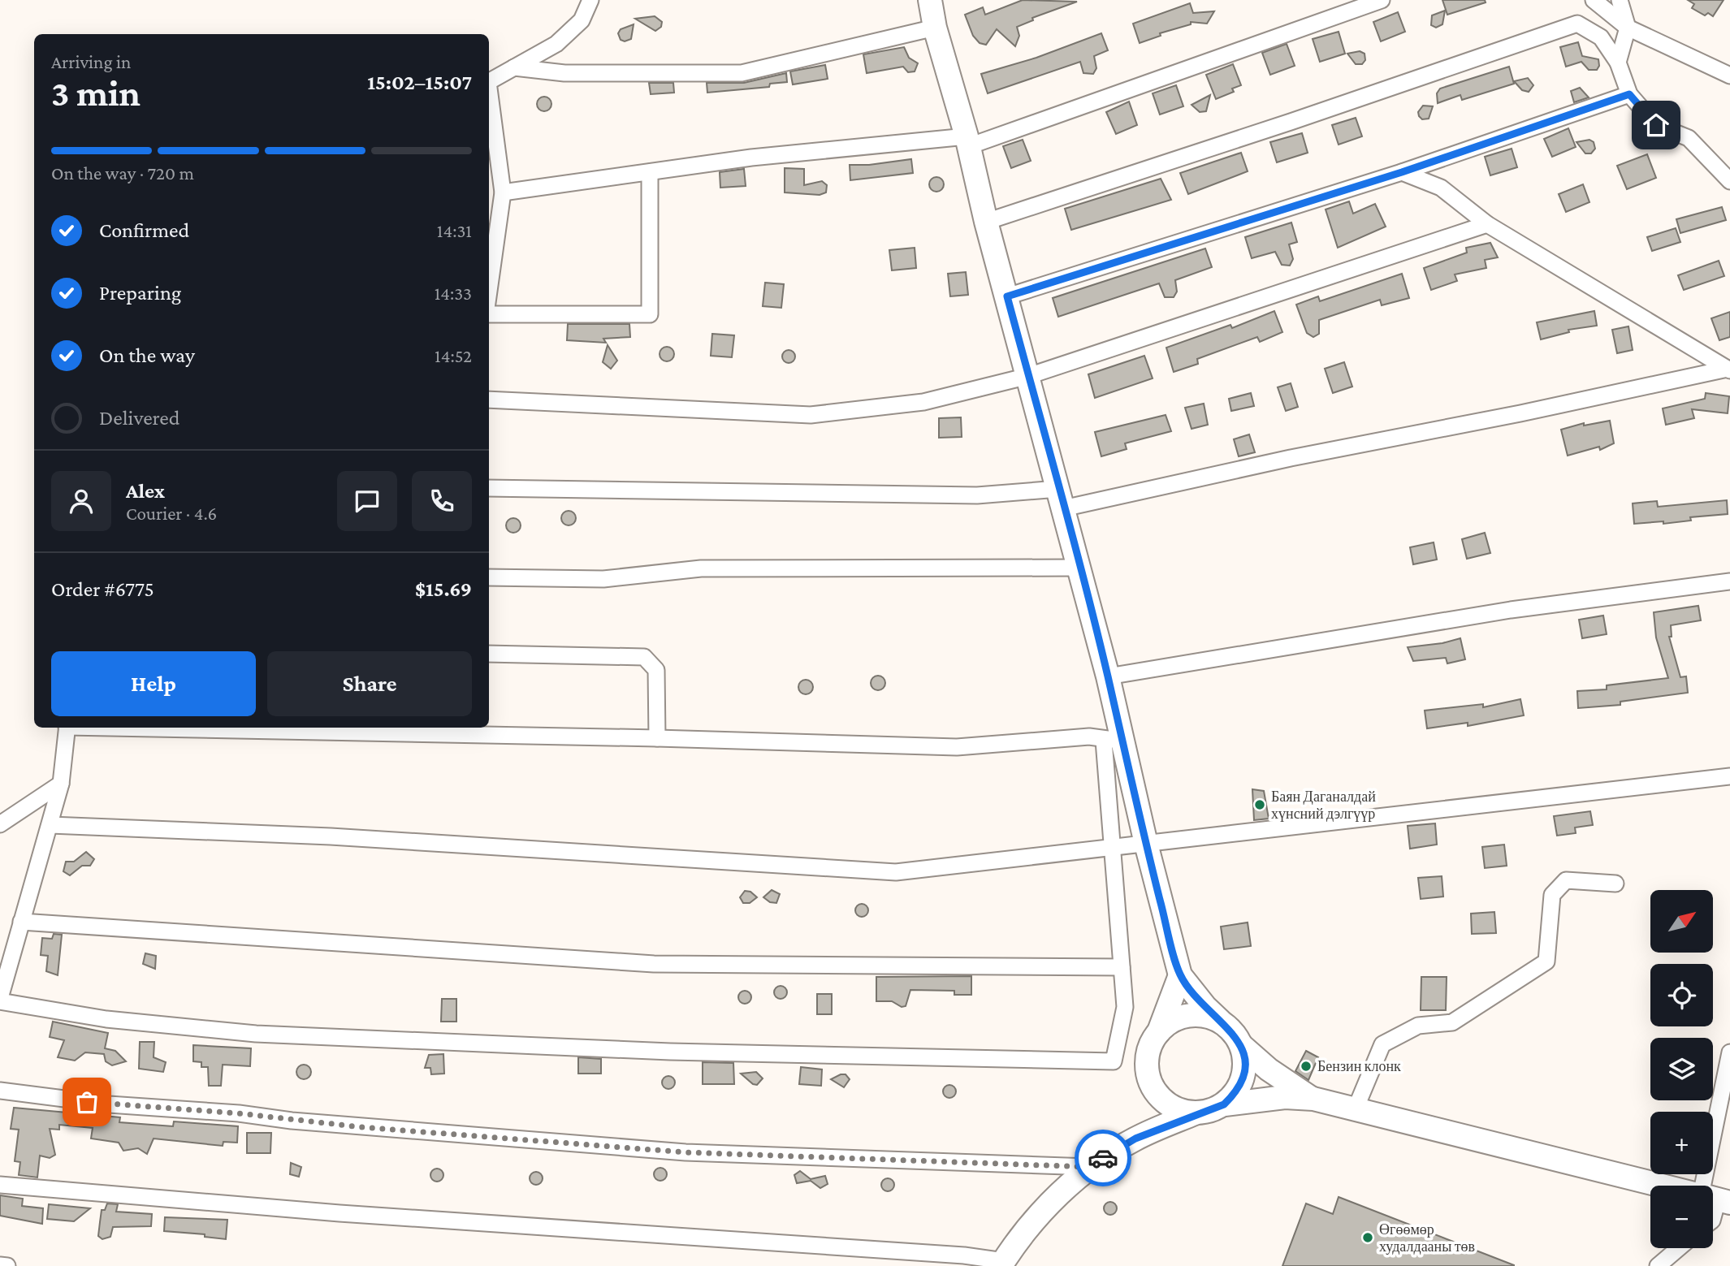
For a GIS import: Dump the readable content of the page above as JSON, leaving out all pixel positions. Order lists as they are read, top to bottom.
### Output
{
  "places": ["Баян Даганалдай хүнсний дэлгүүр", "Бензин клонк", "Өгөөмөр худалдааны төв"],
  "north": "top right",
  "page": {
    "heading": ["3 min", "Arriving in", "15:02–15:07"],
    "panel": [
      "Alex",
      "Courier · 4.6",
      "Order #6775",
      "$15.69"
    ],
    "bar": "On the way · 720 m",
    "list": [
      ["Confirmed", "14:31"],
      ["Preparing", "14:33"],
      ["On the way", "14:52"],
      "Delivered"
    ],
    "buttons": ["Help", "Share"],
    "map_buttons": ["+", "−"]
  }
}
